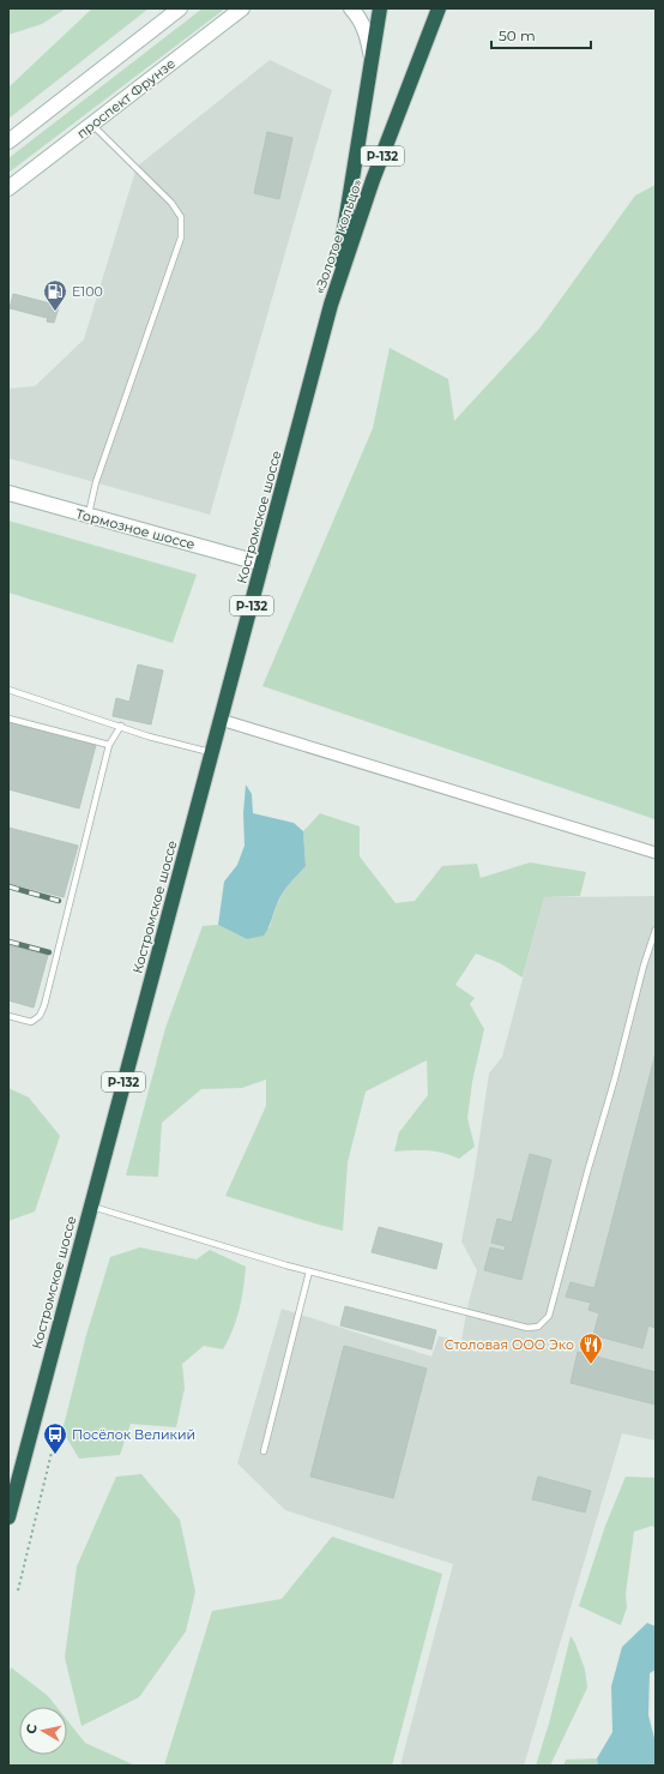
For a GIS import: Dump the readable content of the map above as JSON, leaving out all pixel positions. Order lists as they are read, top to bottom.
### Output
{
  "streets": {
    "highway": ["Р-132", "«Золотое кольцо»", "Костромское шоссе"],
    "main road": ["проспект Фрунзе", "Тормозное шоссе"]
  },
  "crossings": [
    ["«Золотое кольцо»", "Костромское шоссе"],
    ["Костромское шоссе", "Тормозное шоссе"]
  ],
  "places": {
    "fuel station": ["E100"],
    "restaurant": ["Столовая ООО Эко"],
    "bus stop": ["Посёлок Великий"]
  },
  "scale_bar": "50 m",
  "north": "left"
}
